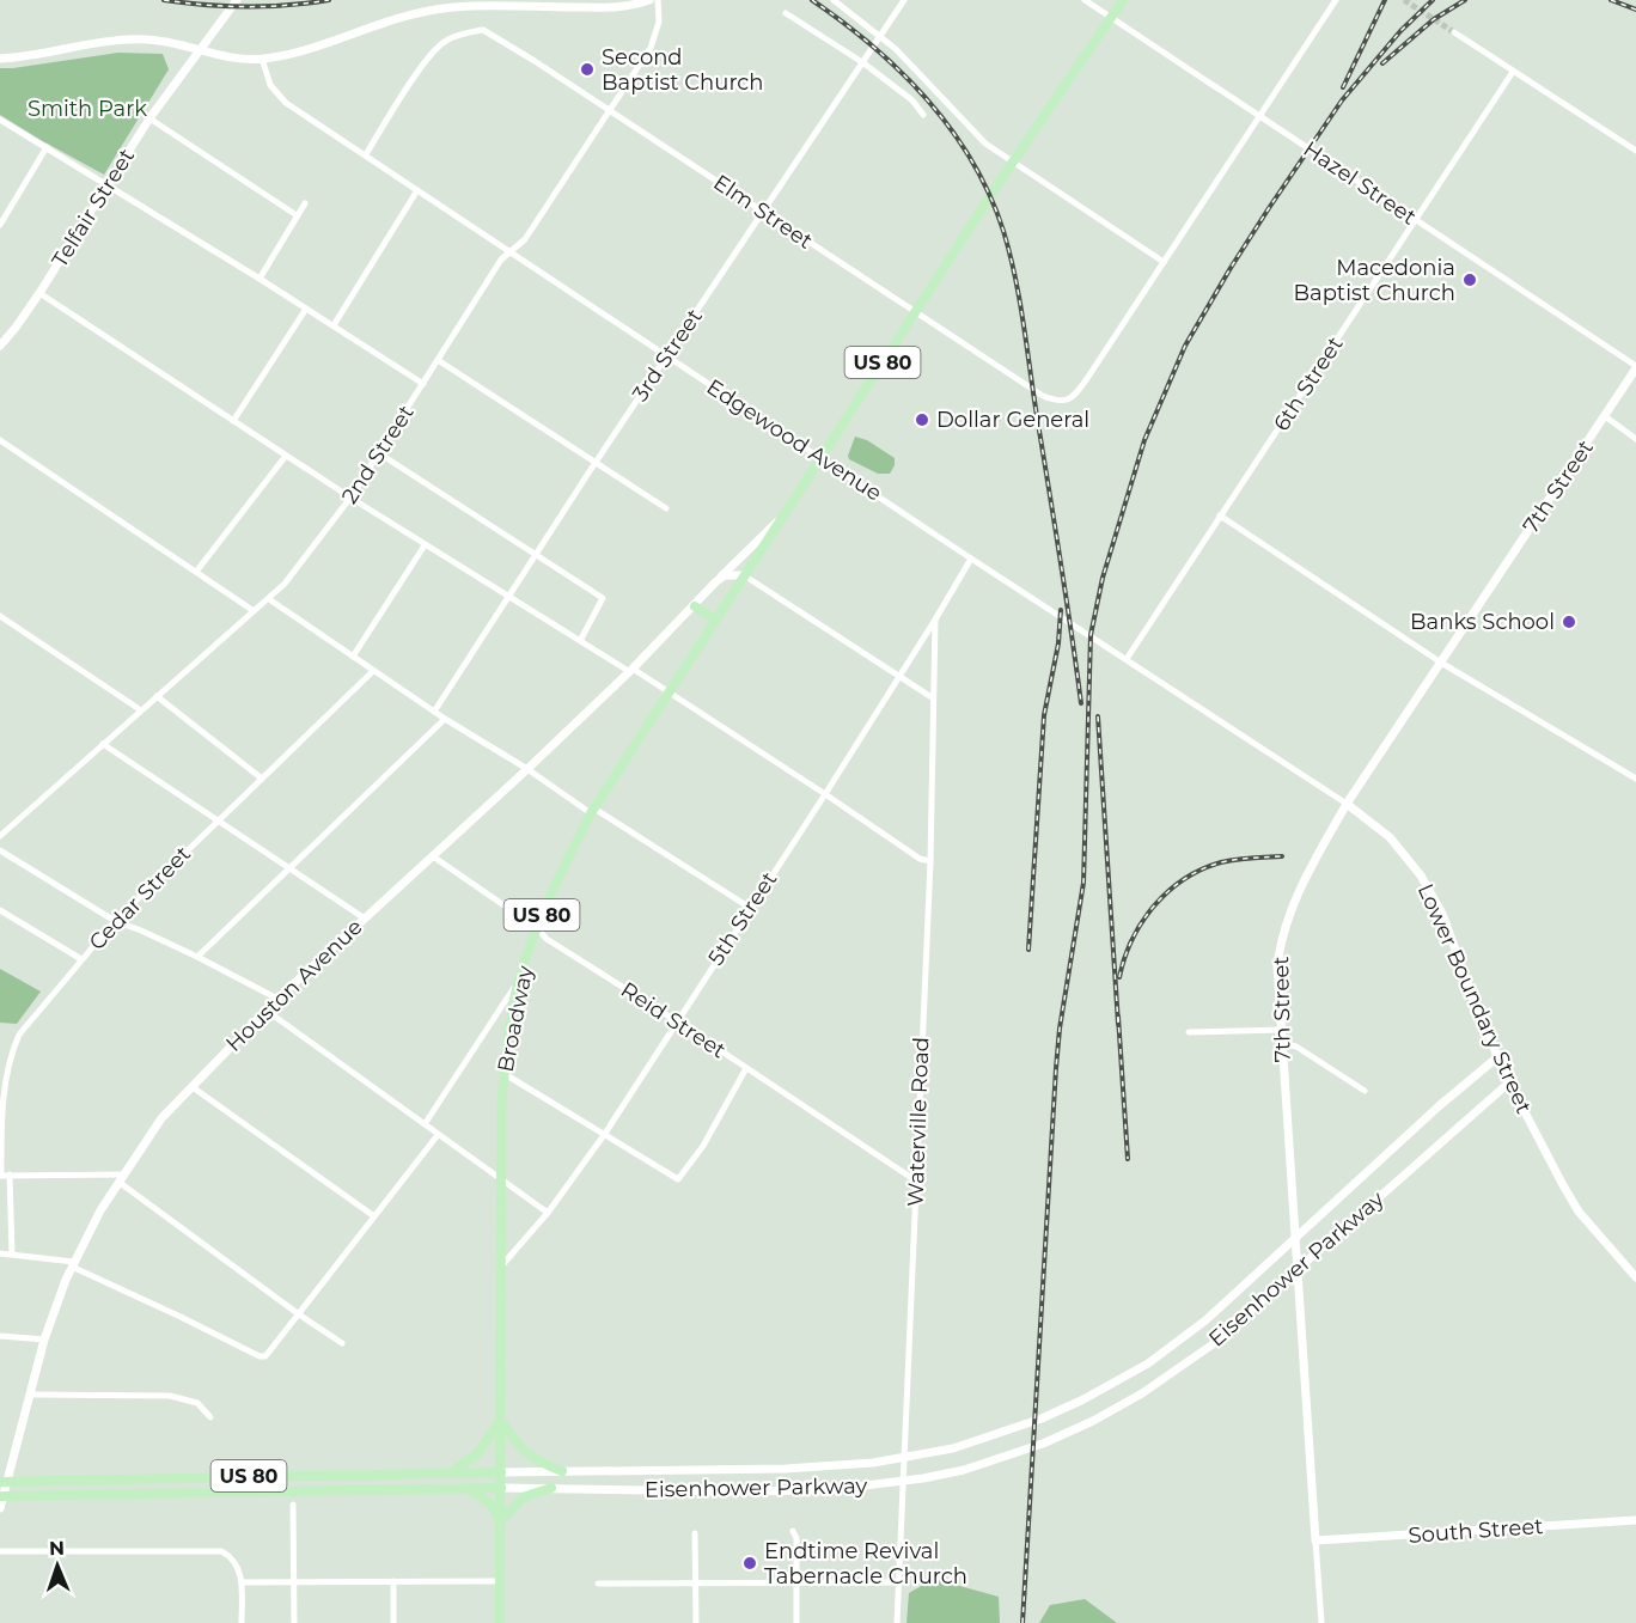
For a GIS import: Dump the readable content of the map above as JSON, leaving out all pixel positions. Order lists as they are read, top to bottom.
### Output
{
  "streets": {
    "main road": ["US 80", "Broadway", "Eisenhower Parkway"],
    "street": [
      "Hazel Street",
      "Telfair Street",
      "Elm Street",
      "3rd Street",
      "6th Street",
      "Edgewood Avenue",
      "2nd Street",
      "7th Street",
      "Cedar Street",
      "5th Street",
      "Houston Avenue",
      "Lower Boundary Street",
      "Reid Street",
      "Waterville Road",
      "South Street"
    ]
  },
  "crossings": [
    ["Hazel Street", "US 80"],
    ["Hazel Street", "6th Street"],
    ["Hazel Street", "7th Street"],
    ["Elm Street", "3rd Street"],
    ["Elm Street", "US 80"],
    ["Elm Street", "Edgewood Avenue"],
    ["Elm Street", "2nd Street"],
    ["3rd Street", "Edgewood Avenue"],
    ["US 80", "Edgewood Avenue"],
    ["US 80", "Houston Avenue"],
    ["US 80", "Broadway"],
    ["US 80", "Eisenhower Parkway"],
    ["6th Street", "Edgewood Avenue"],
    ["Edgewood Avenue", "2nd Street"],
    ["Edgewood Avenue", "7th Street"],
    ["Edgewood Avenue", "5th Street"],
    ["Edgewood Avenue", "Lower Boundary Street"],
    ["7th Street", "Lower Boundary Street"],
    ["7th Street", "South Street"],
    ["5th Street", "Broadway"],
    ["5th Street", "Reid Street"],
    ["5th Street", "Waterville Road"],
    ["Houston Avenue", "Reid Street"],
    ["Houston Avenue", "Eisenhower Parkway"],
    ["Lower Boundary Street", "Eisenhower Parkway"],
    ["Broadway", "Reid Street"],
    ["Reid Street", "Waterville Road"]
  ],
  "parks": ["Smith Park"],
  "places": [
    "Second Baptist Church",
    "Macedonia Baptist Church",
    "Dollar General",
    "Banks School",
    "Endtime Revival Tabernacle Church"
  ],
  "north": "top"
}
